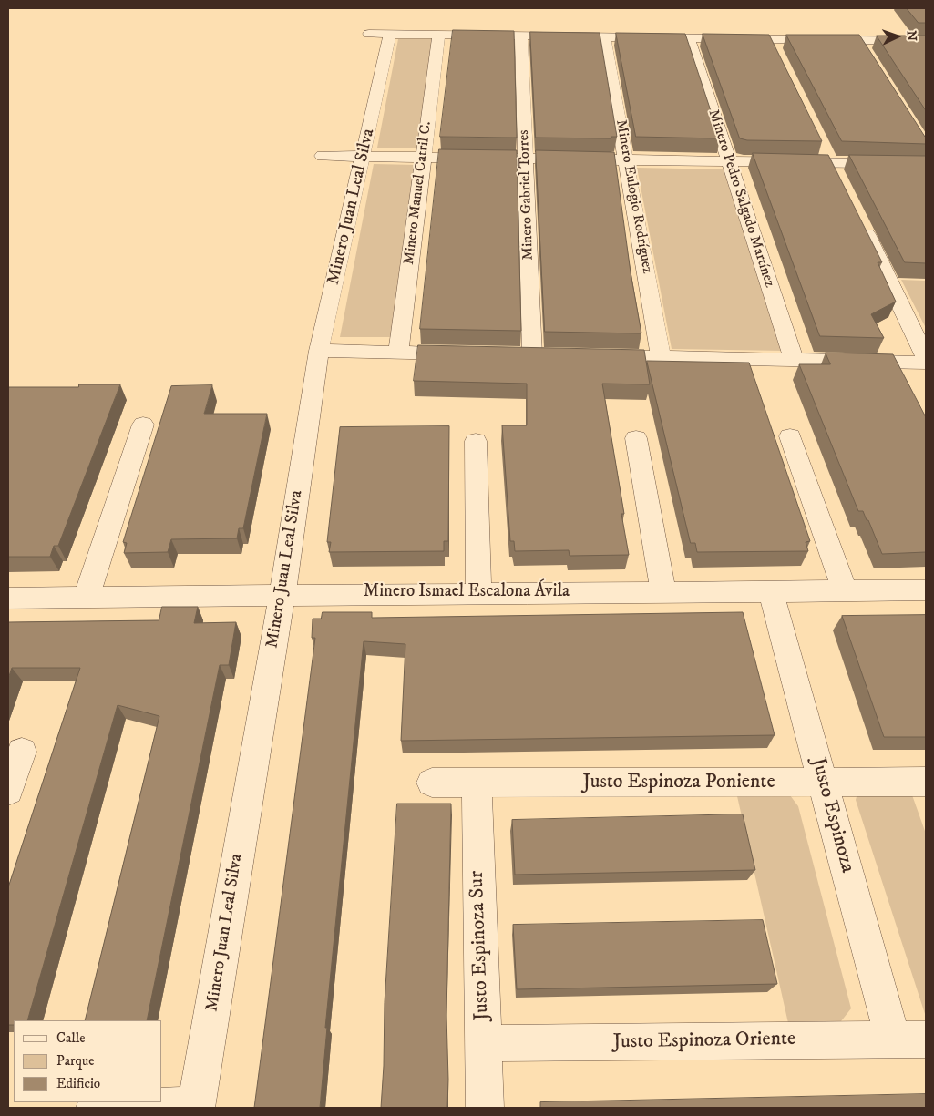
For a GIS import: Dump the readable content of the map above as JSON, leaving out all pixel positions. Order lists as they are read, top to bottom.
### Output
{
  "streets": {
    "street": [
      "Minero Manuel Catril C.",
      "Minero Gabriel Torres",
      "Minero Eulogio Rodríguez",
      "Minero Pedro Salgado Martínez",
      "Minero Juan Leal Silva",
      "Minero Ismael Escalona Ávila",
      "Justo Espinoza Poniente",
      "Justo Espinoza",
      "Justo Espinoza Sur",
      "Justo Espinoza Oriente"
    ]
  },
  "crossings": [
    ["Minero Juan Leal Silva", "Minero Ismael Escalona Ávila"],
    ["Minero Ismael Escalona Ávila", "Justo Espinoza"],
    ["Justo Espinoza Poniente", "Justo Espinoza"],
    ["Justo Espinoza Poniente", "Justo Espinoza Sur"],
    ["Justo Espinoza", "Justo Espinoza Oriente"],
    ["Justo Espinoza Sur", "Justo Espinoza Oriente"]
  ],
  "legend": ["Calle", "Parque", "Edificio"],
  "north": "right"
}
